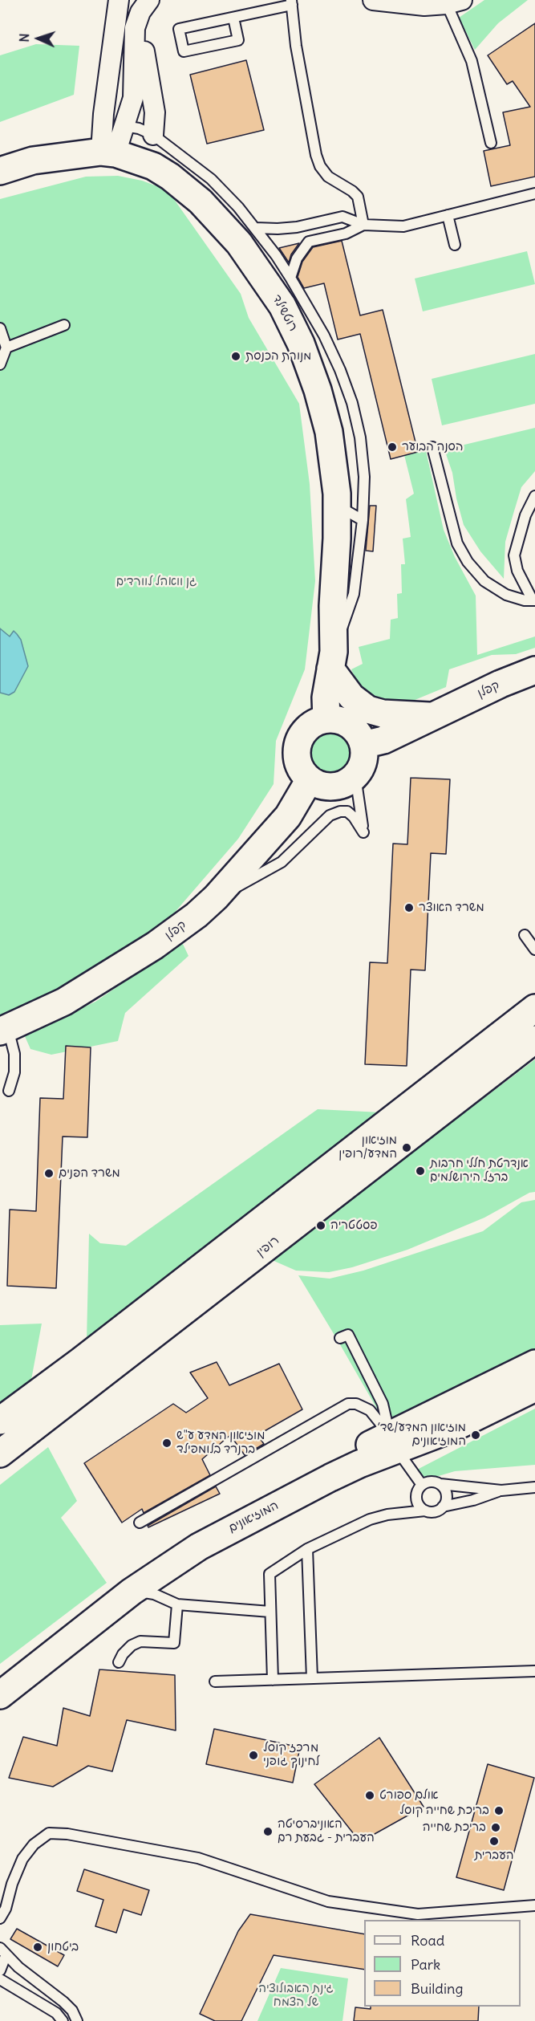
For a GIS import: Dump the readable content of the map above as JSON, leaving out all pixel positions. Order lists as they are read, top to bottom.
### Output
{
  "streets": {
    "street": [
      "רוטשילד",
      "קפלן",
      "רופין",
      "המוזיאונים"
    ]
  },
  "crossings": [
    ["רוטשילד", "קפלן"]
  ],
  "parks": ["גן וואהל לוורדים", "גינת האבולוציה של הצמח"],
  "places": [
    "מנורת הכנסת",
    "הסנה הבוער",
    "משרד האוצר",
    "מוזיאון המדע/רופין",
    "אנדרטת חללי חרבות ברזל הירושלמים",
    "משרד הפנים",
    "פסטטריה",
    "מוזיאון המדע/שד׳ המוזיאונים",
    "מוזיאון המדע ע\"ש ברנרד בלומפילד",
    "מרכז קוסל לחינוך גופני",
    "אולם ספורט",
    "בריכת שחייה קוסל",
    "בריכת שחייה",
    "האוניברסיטה העברית - גבעת רם",
    "העברית",
    "ביטחון"
  ],
  "legend": ["Road", "Park", "Building"],
  "north": "left"
}
